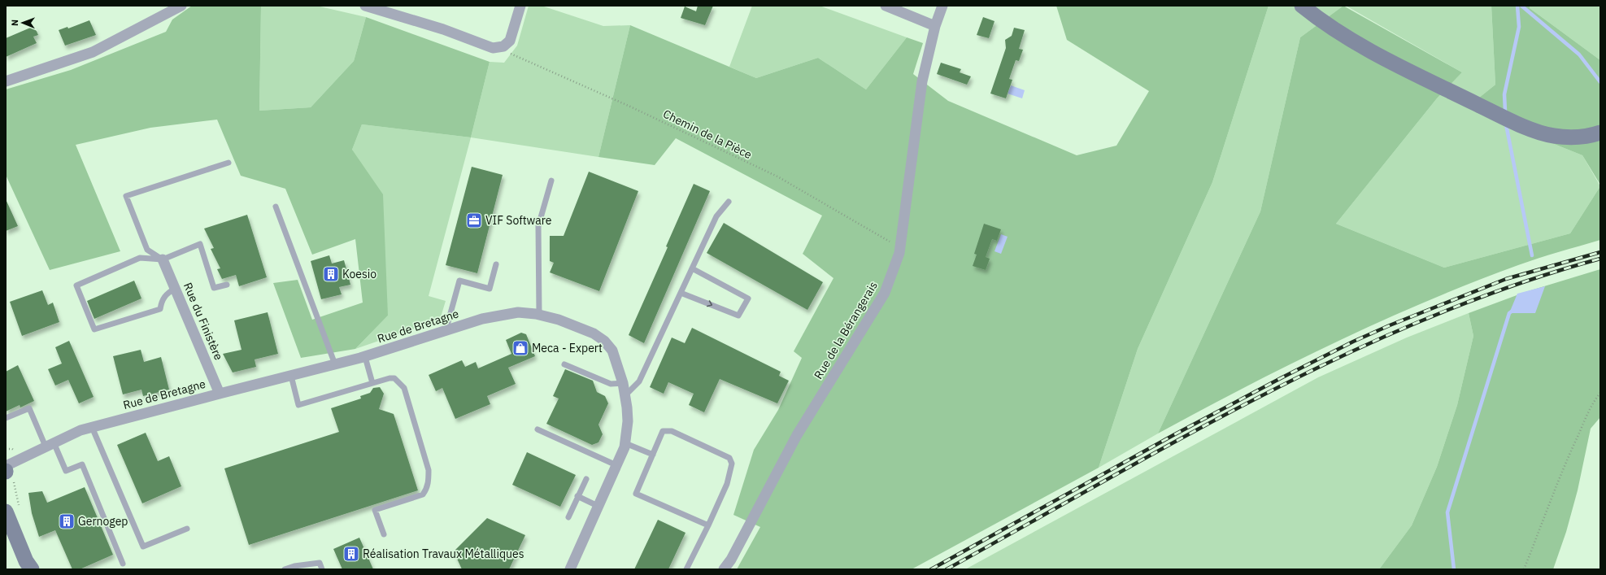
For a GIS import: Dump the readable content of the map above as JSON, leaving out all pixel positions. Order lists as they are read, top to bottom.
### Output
{
  "streets": {
    "street": ["Rue du Finistère", "Rue de Bretagne", "Rue de la Bérangerais"],
    "path": ["Chemin de la Pièce"]
  },
  "crossings": [
    ["Chemin de la Pièce", "Rue de la Bérangerais"],
    ["Rue du Finistère", "Rue de Bretagne"]
  ],
  "places": {
    "office": ["VIF Software"],
    "building": ["Koesio", "Gernogep", "Réalisation Travaux Métalliques"],
    "shop": ["Meca - Expert"]
  },
  "north": "left"
}
